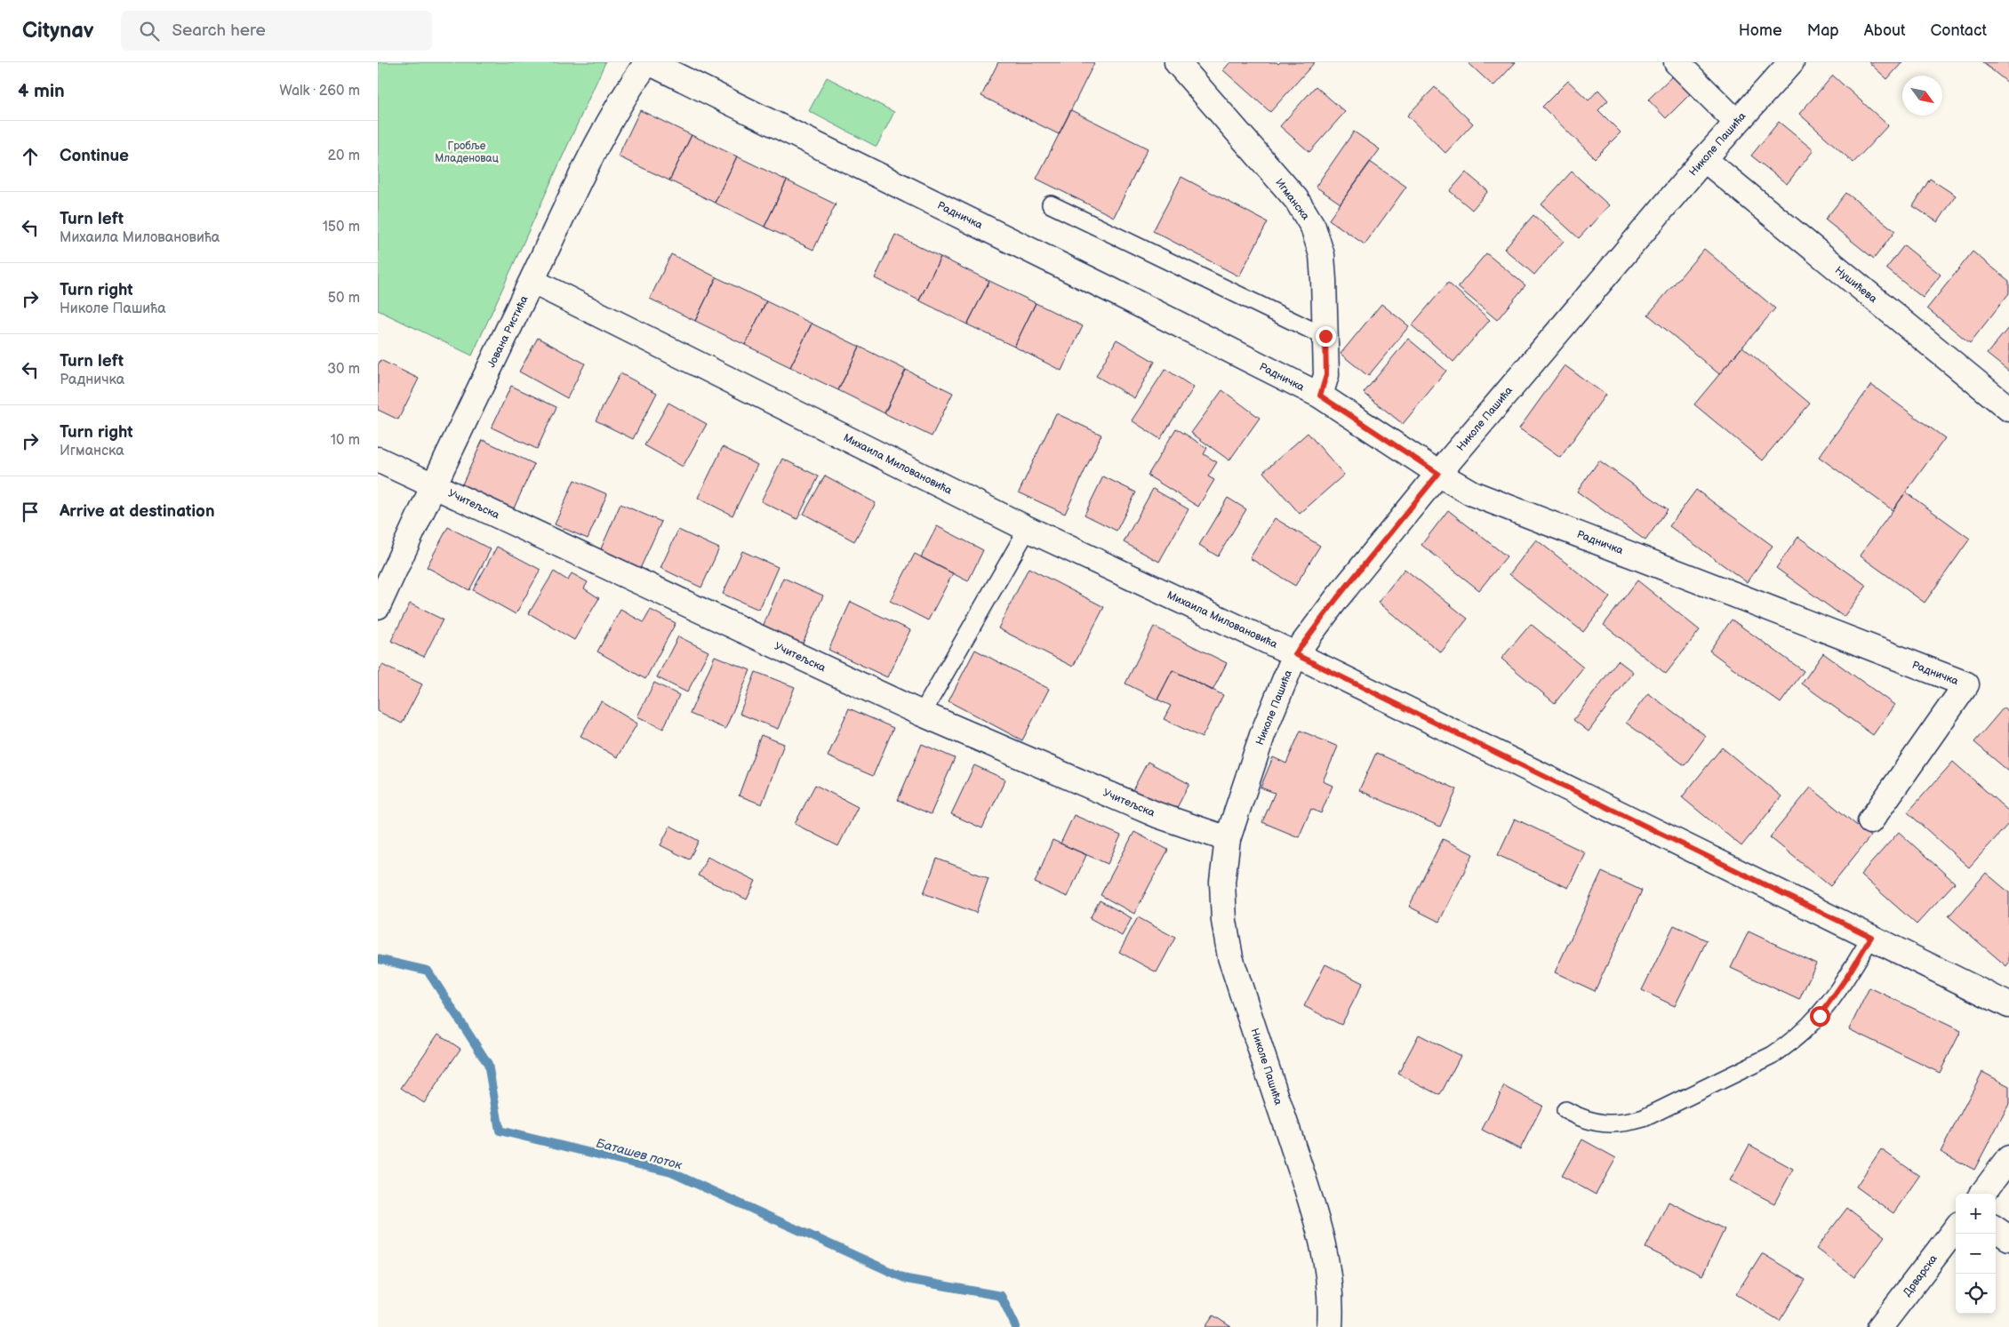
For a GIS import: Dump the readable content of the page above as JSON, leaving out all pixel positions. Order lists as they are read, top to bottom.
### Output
{
  "streets": {
    "street": [
      "Николе Пашића",
      "Игманска",
      "Радничка",
      "Нушићева",
      "Јована Ристића",
      "Михаила Миловановића",
      "Учитељска",
      "Дрварска"
    ]
  },
  "crossings": [
    ["Николе Пашића", "Радничка"],
    ["Николе Пашића", "Нушићева"],
    ["Николе Пашића", "Михаила Миловановића"],
    ["Николе Пашића", "Учитељска"],
    ["Игманска", "Радничка"],
    ["Радничка", "Јована Ристића"],
    ["Јована Ристића", "Михаила Миловановића"],
    ["Јована Ристића", "Учитељска"]
  ],
  "water": ["Баташев поток"],
  "parks": ["Гробље Младеновац"],
  "north": "bottom right",
  "page": {
    "header": "Citynav",
    "search": "Search here",
    "nav": [
      "Home",
      "Map",
      "About",
      "Contact"
    ],
    "heading": ["4 min", "Walk · 260 m"],
    "list": [
      ["Continue", "20 m"],
      ["Turn left", "Михаила Миловановића", "150 m"],
      ["Turn right", "Николе Пашића", "50 m"],
      ["Turn left", "Радничка", "30 m"],
      ["Turn right", "Игманска", "10 m"],
      "Arrive at destination"
    ],
    "map_buttons": ["+", "−"]
  }
}
